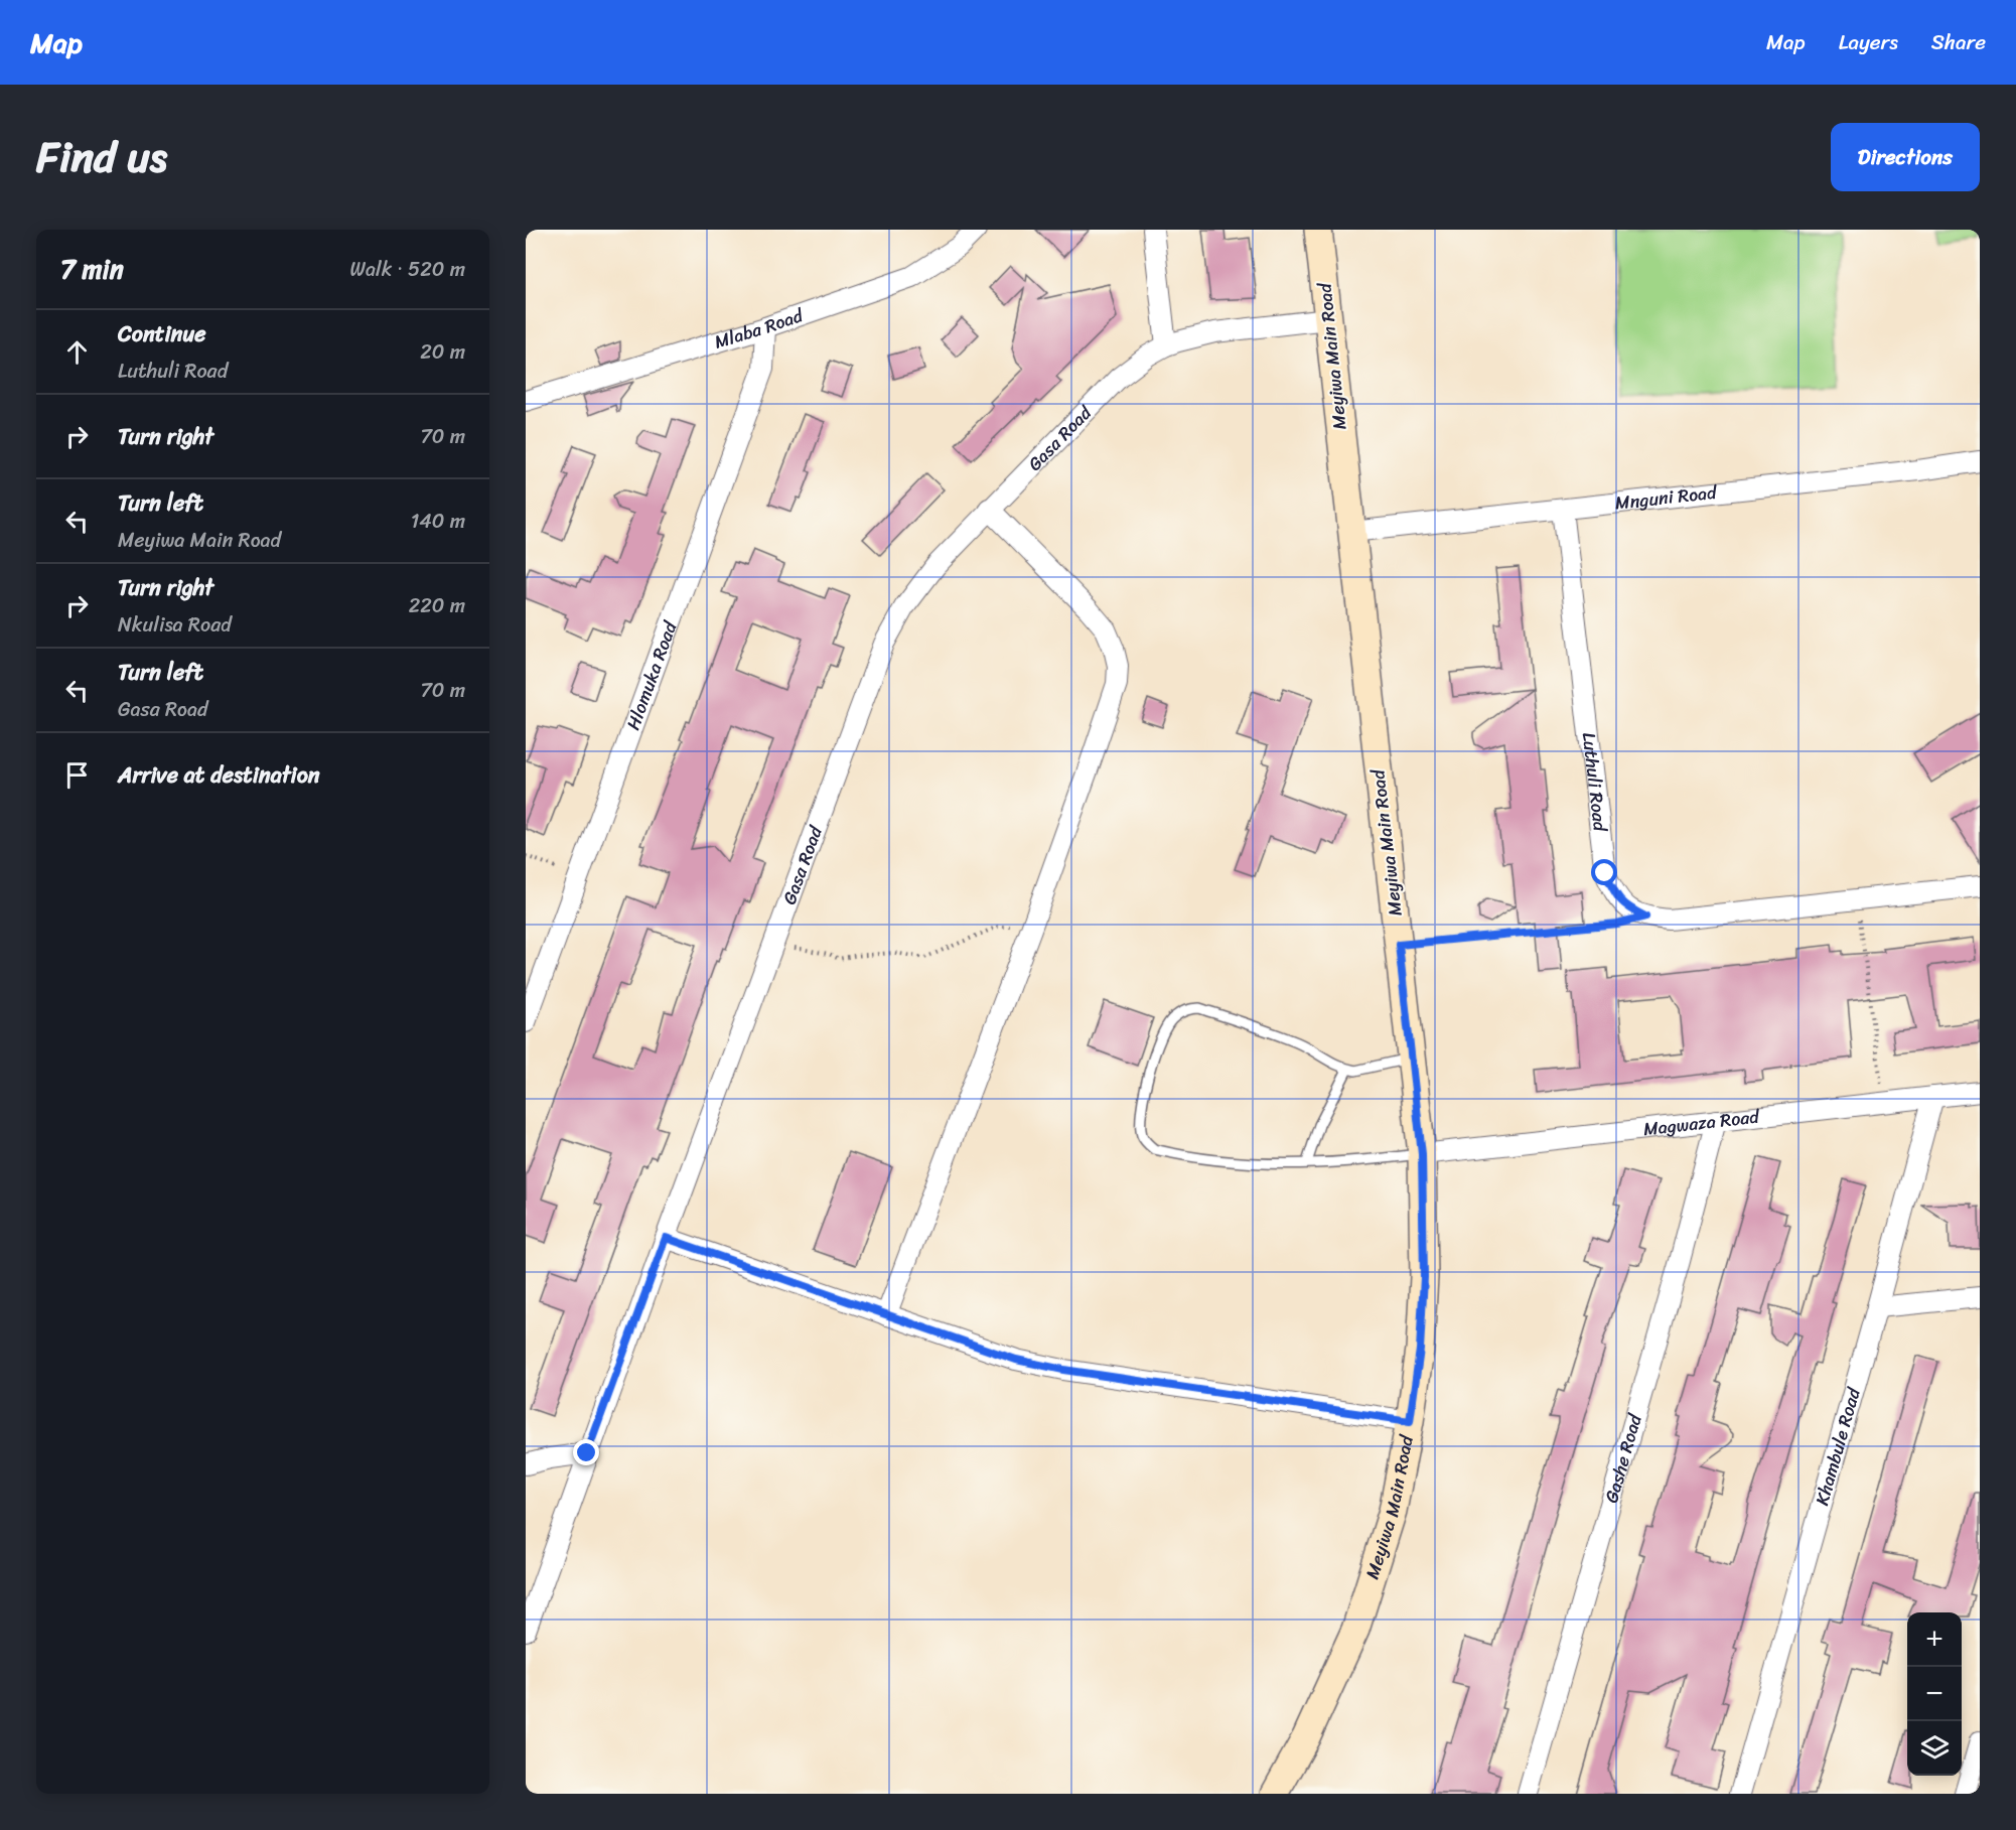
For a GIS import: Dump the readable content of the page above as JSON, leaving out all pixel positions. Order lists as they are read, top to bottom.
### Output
{
  "streets": {
    "street": [
      "Mlaba Road",
      "Meyiwa Main Road",
      "Gasa Road",
      "Mnguni Road",
      "Hlomuka Road",
      "Luthuli Road",
      "Magwaza Road",
      "Khambule Road",
      "Gashe Road"
    ]
  },
  "crossings": [
    ["Mlaba Road", "Hlomuka Road"],
    ["Meyiwa Main Road", "Gasa Road"],
    ["Meyiwa Main Road", "Mnguni Road"],
    ["Meyiwa Main Road", "Magwaza Road"],
    ["Mnguni Road", "Luthuli Road"],
    ["Magwaza Road", "Khambule Road"],
    ["Magwaza Road", "Gashe Road"]
  ],
  "page": {
    "header": "Map",
    "nav": ["Map", "Layers", "Share"],
    "title": "Find us",
    "buttons": "Directions",
    "heading": ["7 min", "Walk · 520 m"],
    "list": [
      ["Continue", "Luthuli Road", "20 m"],
      ["Turn right", "70 m"],
      ["Turn left", "Meyiwa Main Road", "140 m"],
      ["Turn right", "Nkulisa Road", "220 m"],
      ["Turn left", "Gasa Road", "70 m"],
      "Arrive at destination"
    ],
    "map_buttons": ["+", "−"]
  }
}
